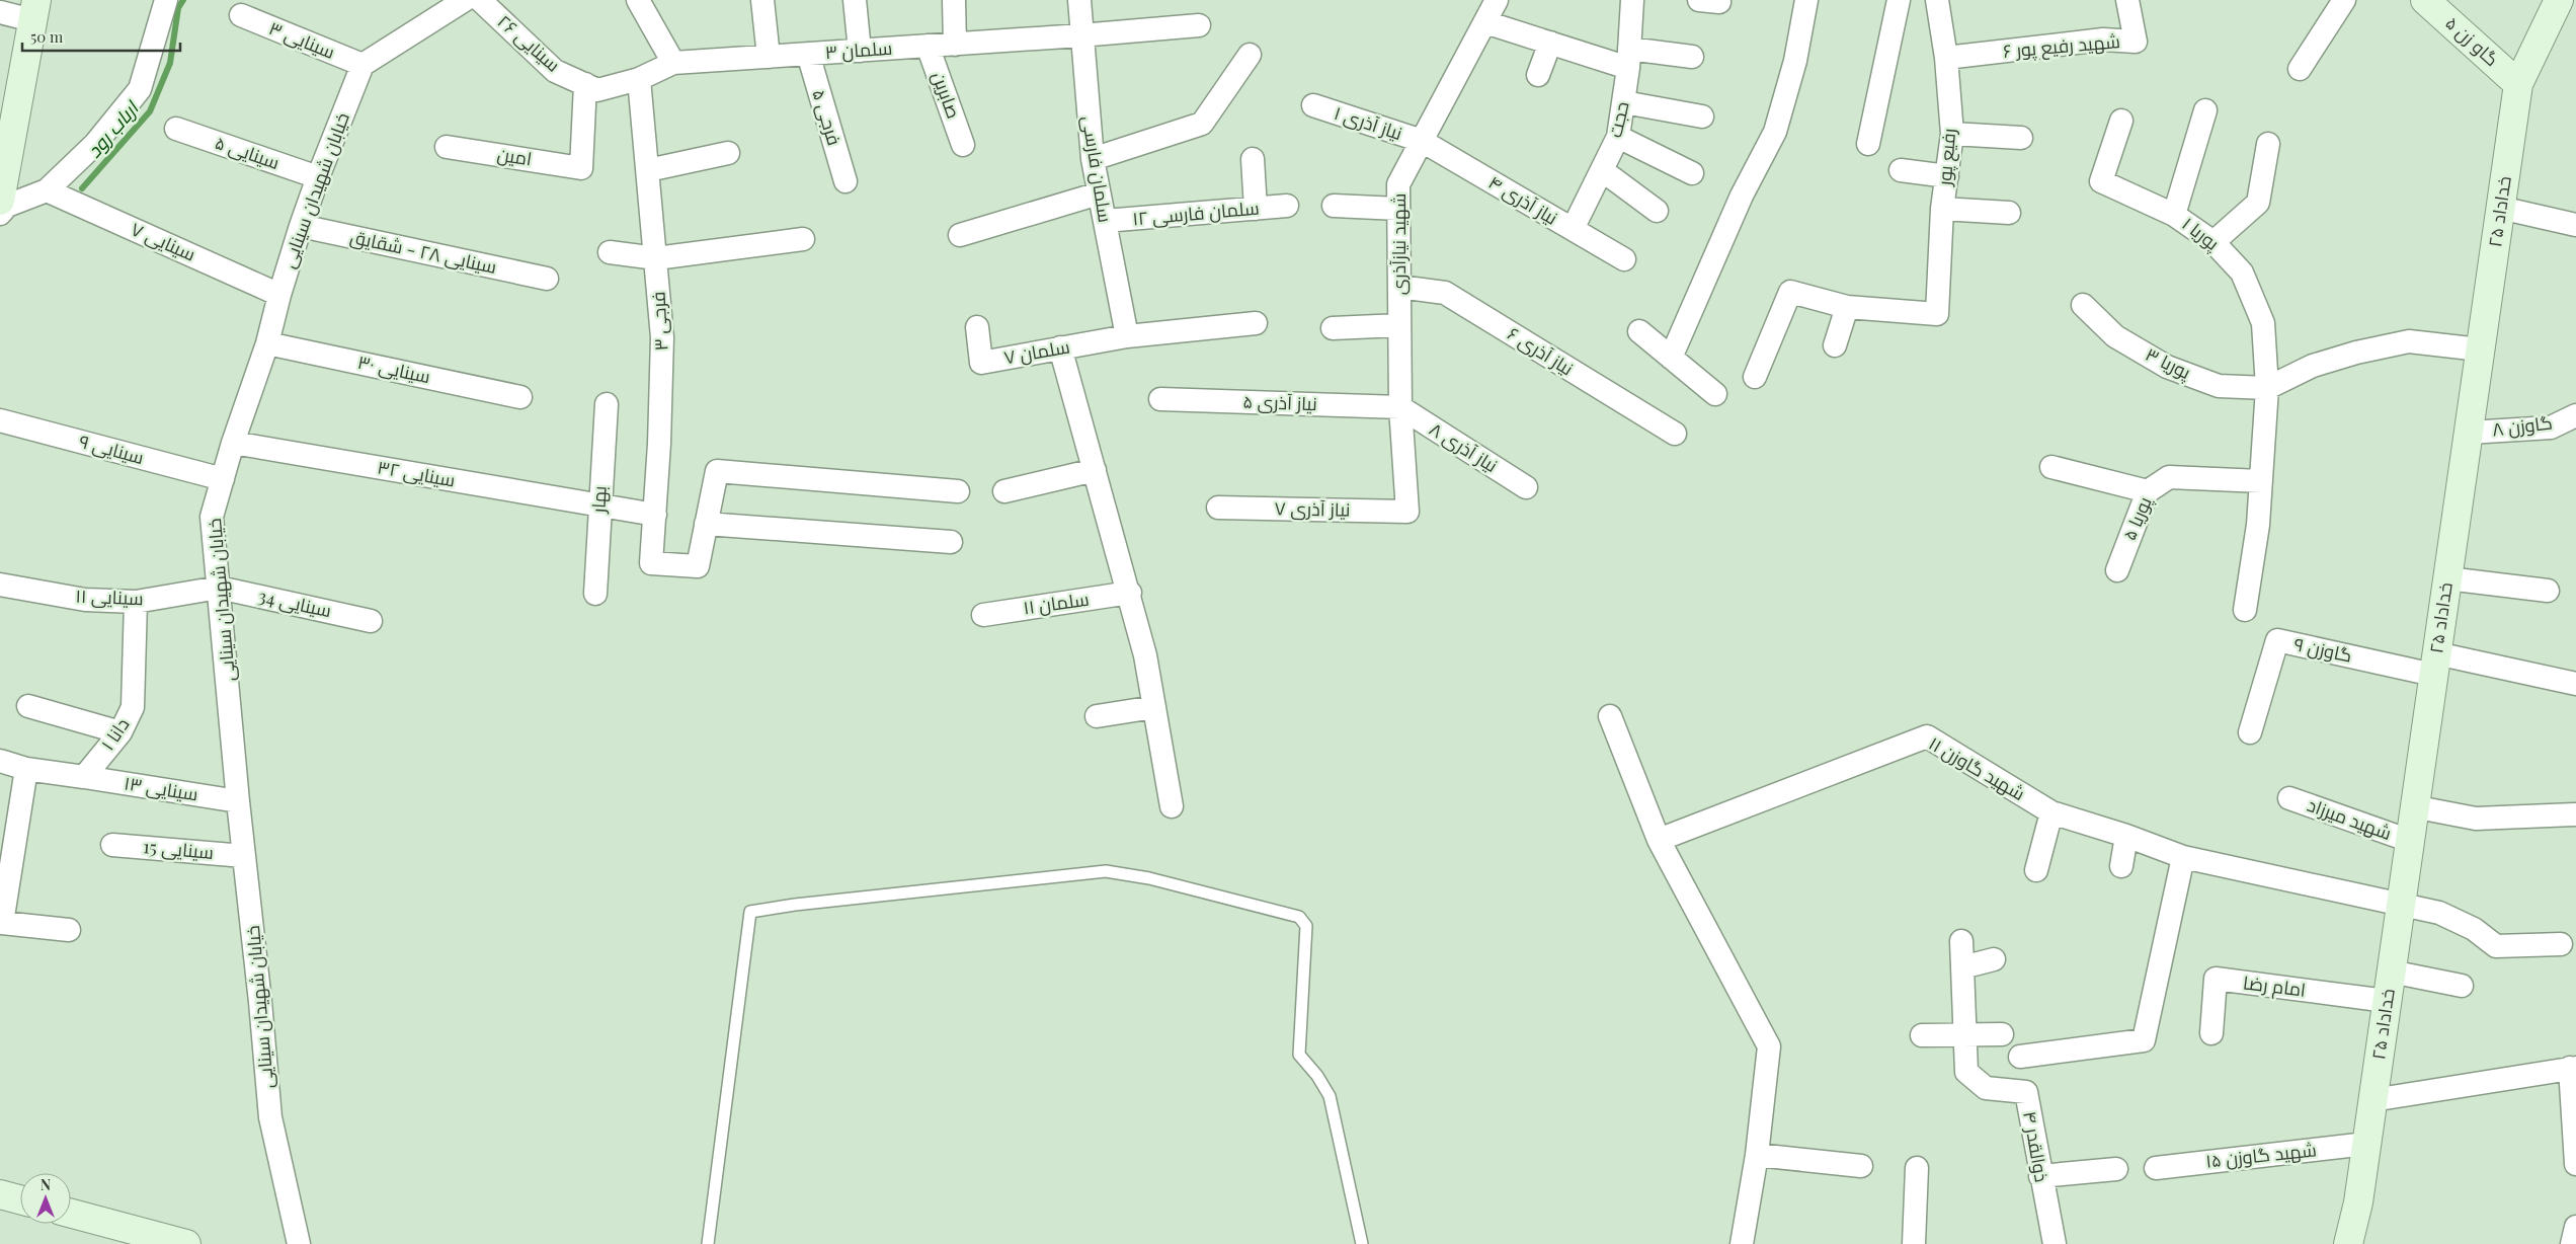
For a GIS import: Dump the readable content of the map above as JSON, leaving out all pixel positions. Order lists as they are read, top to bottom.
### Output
{
  "streets": {
    "street": [
      "سینایی ۳",
      "گاو زن ۵",
      "سینایی ۲۶",
      "شهید رفیع پور ۶",
      "سلمان ۳",
      "صابرین",
      "فرجی ۵",
      "حجت",
      "نیاز آذری ۱",
      "سینایی ۵",
      "امین",
      "رفیع پور",
      "سلمان فارسی",
      "خیابان شهیدان سینایی",
      "نیاز آذری ۴",
      "خداداد ۲۵",
      "سلمان فارسی ۱۲",
      "پوریا ۱",
      "سینایی ۷",
      "شهید نیازآذری",
      "سینایی ۲۸ - شقایق",
      "فرجی ۳",
      "نیاز آذری ۶",
      "سلمان ۷",
      "پوریا ۳",
      "سینایی ۳۰",
      "نیاز آذری ۵",
      "گاوزن ۸",
      "نیاز آذری ۸",
      "سینایی ۹",
      "سینایی ۳۲",
      "بهار",
      "نیاز آذری ۷",
      "پوریا ۵",
      "سینایی ۱۱",
      "سینایی 34",
      "سلمان ۱۱",
      "گاوزن ۹",
      "دانا ۱",
      "شهید گاوزن ۱۱",
      "سینایی ۱۳",
      "شهید میرزاد",
      "سینایی 15",
      "امام رضا",
      "ذوالقدر ۴",
      "شهید گاوزن ۱۵"
    ]
  },
  "crossings": [
    ["سینایی ۳", "خیابان شهیدان سینایی"],
    ["گاو زن ۵", "خداداد ۲۵"],
    ["سینایی ۲۶", "سلمان ۳"],
    ["سینایی ۲۶", "امین"],
    ["سینایی ۲۶", "فرجی ۳"],
    ["شهید رفیع پور ۶", "رفیع پور"],
    ["سلمان ۳", "صابرین"],
    ["سلمان ۳", "فرجی ۵"],
    ["سلمان ۳", "سلمان فارسی"],
    ["سلمان ۳", "فرجی ۳"],
    ["حجت", "نیاز آذری ۴"],
    ["نیاز آذری ۱", "نیاز آذری ۴"],
    ["نیاز آذری ۱", "شهید نیازآذری"],
    ["سینایی ۵", "خیابان شهیدان سینایی"],
    ["سلمان فارسی", "سلمان فارسی ۱۲"],
    ["سلمان فارسی", "سلمان ۷"],
    ["خیابان شهیدان سینایی", "سینایی ۷"],
    ["خیابان شهیدان سینایی", "سینایی ۲۸ - شقایق"],
    ["خیابان شهیدان سینایی", "سینایی ۳۰"],
    ["خیابان شهیدان سینایی", "سینایی ۹"],
    ["خیابان شهیدان سینایی", "سینایی ۳۲"],
    ["خیابان شهیدان سینایی", "سینایی ۱۱"],
    ["خیابان شهیدان سینایی", "سینایی 34"],
    ["خیابان شهیدان سینایی", "سینایی ۱۳"],
    ["خیابان شهیدان سینایی", "سینایی 15"],
    ["نیاز آذری ۴", "شهید نیازآذری"],
    ["خداداد ۲۵", "گاوزن ۸"],
    ["خداداد ۲۵", "گاوزن ۹"],
    ["خداداد ۲۵", "شهید گاوزن ۱۱"],
    ["خداداد ۲۵", "شهید میرزاد"],
    ["خداداد ۲۵", "امام رضا"],
    ["خداداد ۲۵", "شهید گاوزن ۱۵"],
    ["پوریا ۱", "پوریا ۳"],
    ["پوریا ۱", "پوریا ۵"],
    ["شهید نیازآذری", "نیاز آذری ۶"],
    ["شهید نیازآذری", "نیاز آذری ۵"],
    ["شهید نیازآذری", "نیاز آذری ۸"],
    ["شهید نیازآذری", "نیاز آذری ۷"],
    ["فرجی ۳", "سینایی ۳۲"],
    ["نیاز آذری ۵", "نیاز آذری ۸"],
    ["سینایی ۳۲", "بهار"],
    ["سینایی ۱۱", "سینایی 34"],
    ["سینایی ۱۱", "دانا ۱"],
    ["دانا ۱", "سینایی ۱۳"]
  ],
  "water": ["ارباب رود"],
  "scale_bar": "50 m",
  "north": "top"
}
